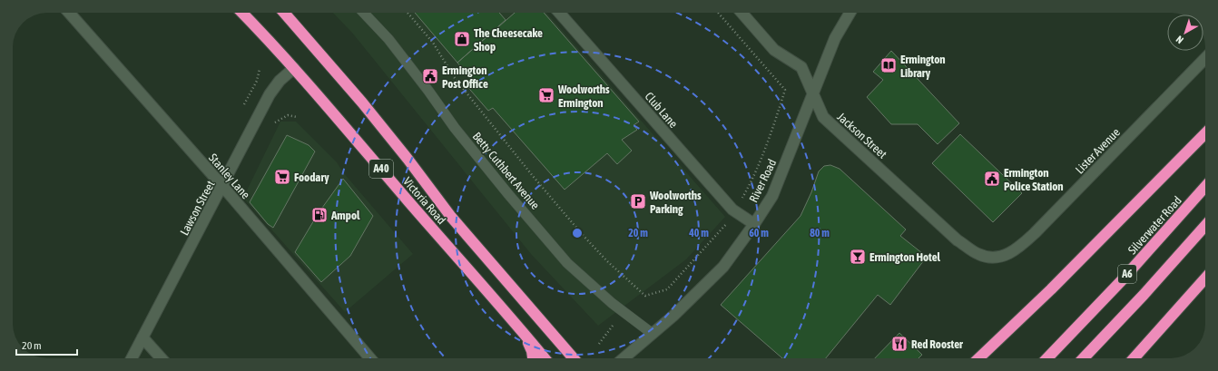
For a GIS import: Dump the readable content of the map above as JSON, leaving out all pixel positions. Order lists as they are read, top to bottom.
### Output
{
  "streets": {
    "highway": [
      "A40",
      "Victoria Road",
      "Silverwater Road",
      "A6"
    ],
    "street": [
      "Club Lane",
      "Jackson Street",
      "Lister Avenue",
      "Stanley Lane",
      "River Road",
      "Lawson Street"
    ],
    "lane": ["Betty Cuthbert Avenue"]
  },
  "crossings": [
    ["Club Lane", "River Road"],
    ["Jackson Street", "Lister Avenue"],
    ["Jackson Street", "River Road"],
    ["Betty Cuthbert Avenue", "River Road"],
    ["Stanley Lane", "Lawson Street"],
    ["Victoria Road", "Lawson Street"]
  ],
  "places": {
    "shop": ["The Cheesecake Shop"],
    "library": ["Ermington Library"],
    "public building": ["Ermington Post Office", "Ermington Police Station"],
    "supermarket": ["Woolworths Ermington", "Foodary"],
    "parking": ["Woolworths Parking"],
    "fuel station": ["Ampol"],
    "bar": ["Ermington Hotel"],
    "restaurant": ["Red Rooster"]
  },
  "scale_bar": "20 m",
  "north": "bottom left",
  "rings": [
    "20 m",
    "40 m",
    "60 m",
    "80 m"
  ]
}
